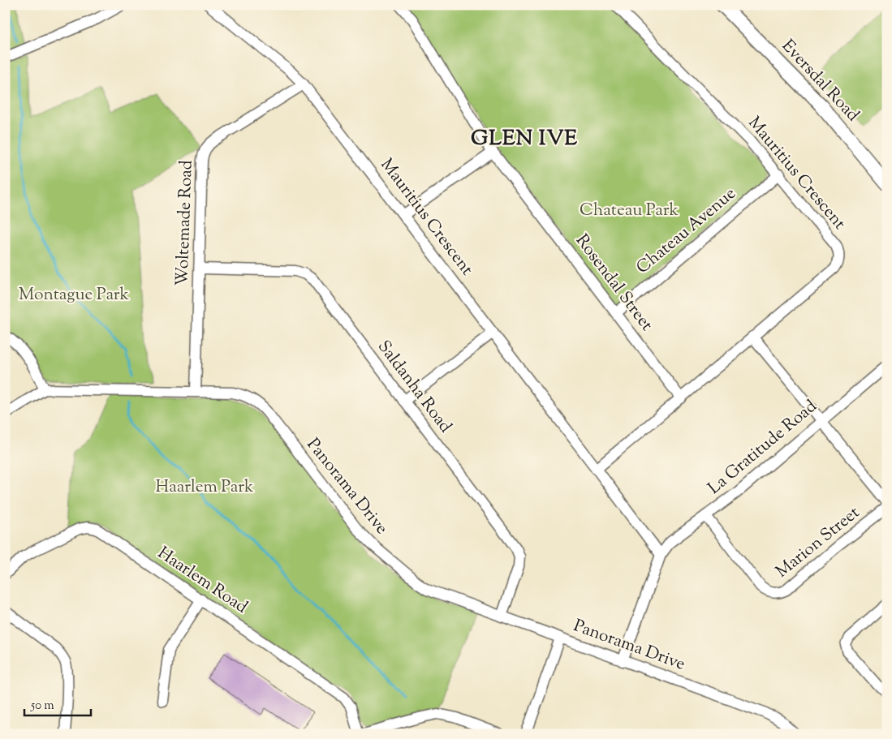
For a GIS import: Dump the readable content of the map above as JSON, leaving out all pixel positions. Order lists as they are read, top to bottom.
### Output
{
  "streets": {
    "main road": ["Eversdal Road"],
    "street": [
      "Mauritius Crescent",
      "Woltemade Road",
      "Chateau Avenue",
      "Rosendal Street",
      "Saldanha Road",
      "La Gratitude Road",
      "Panorama Drive",
      "Marion Street",
      "Haarlem Road"
    ]
  },
  "crossings": [
    ["Mauritius Crescent", "Woltemade Road"],
    ["Mauritius Crescent", "Chateau Avenue"],
    ["Mauritius Crescent", "Rosendal Street"],
    ["Mauritius Crescent", "La Gratitude Road"],
    ["Woltemade Road", "Saldanha Road"],
    ["Woltemade Road", "Panorama Drive"],
    ["Chateau Avenue", "Rosendal Street"],
    ["Saldanha Road", "Panorama Drive"],
    ["La Gratitude Road", "Marion Street"]
  ],
  "districts": ["GLEN IVE"],
  "parks": ["Chateau Park", "Montague Park", "Haarlem Park"],
  "scale_bar": "50 m"
}
